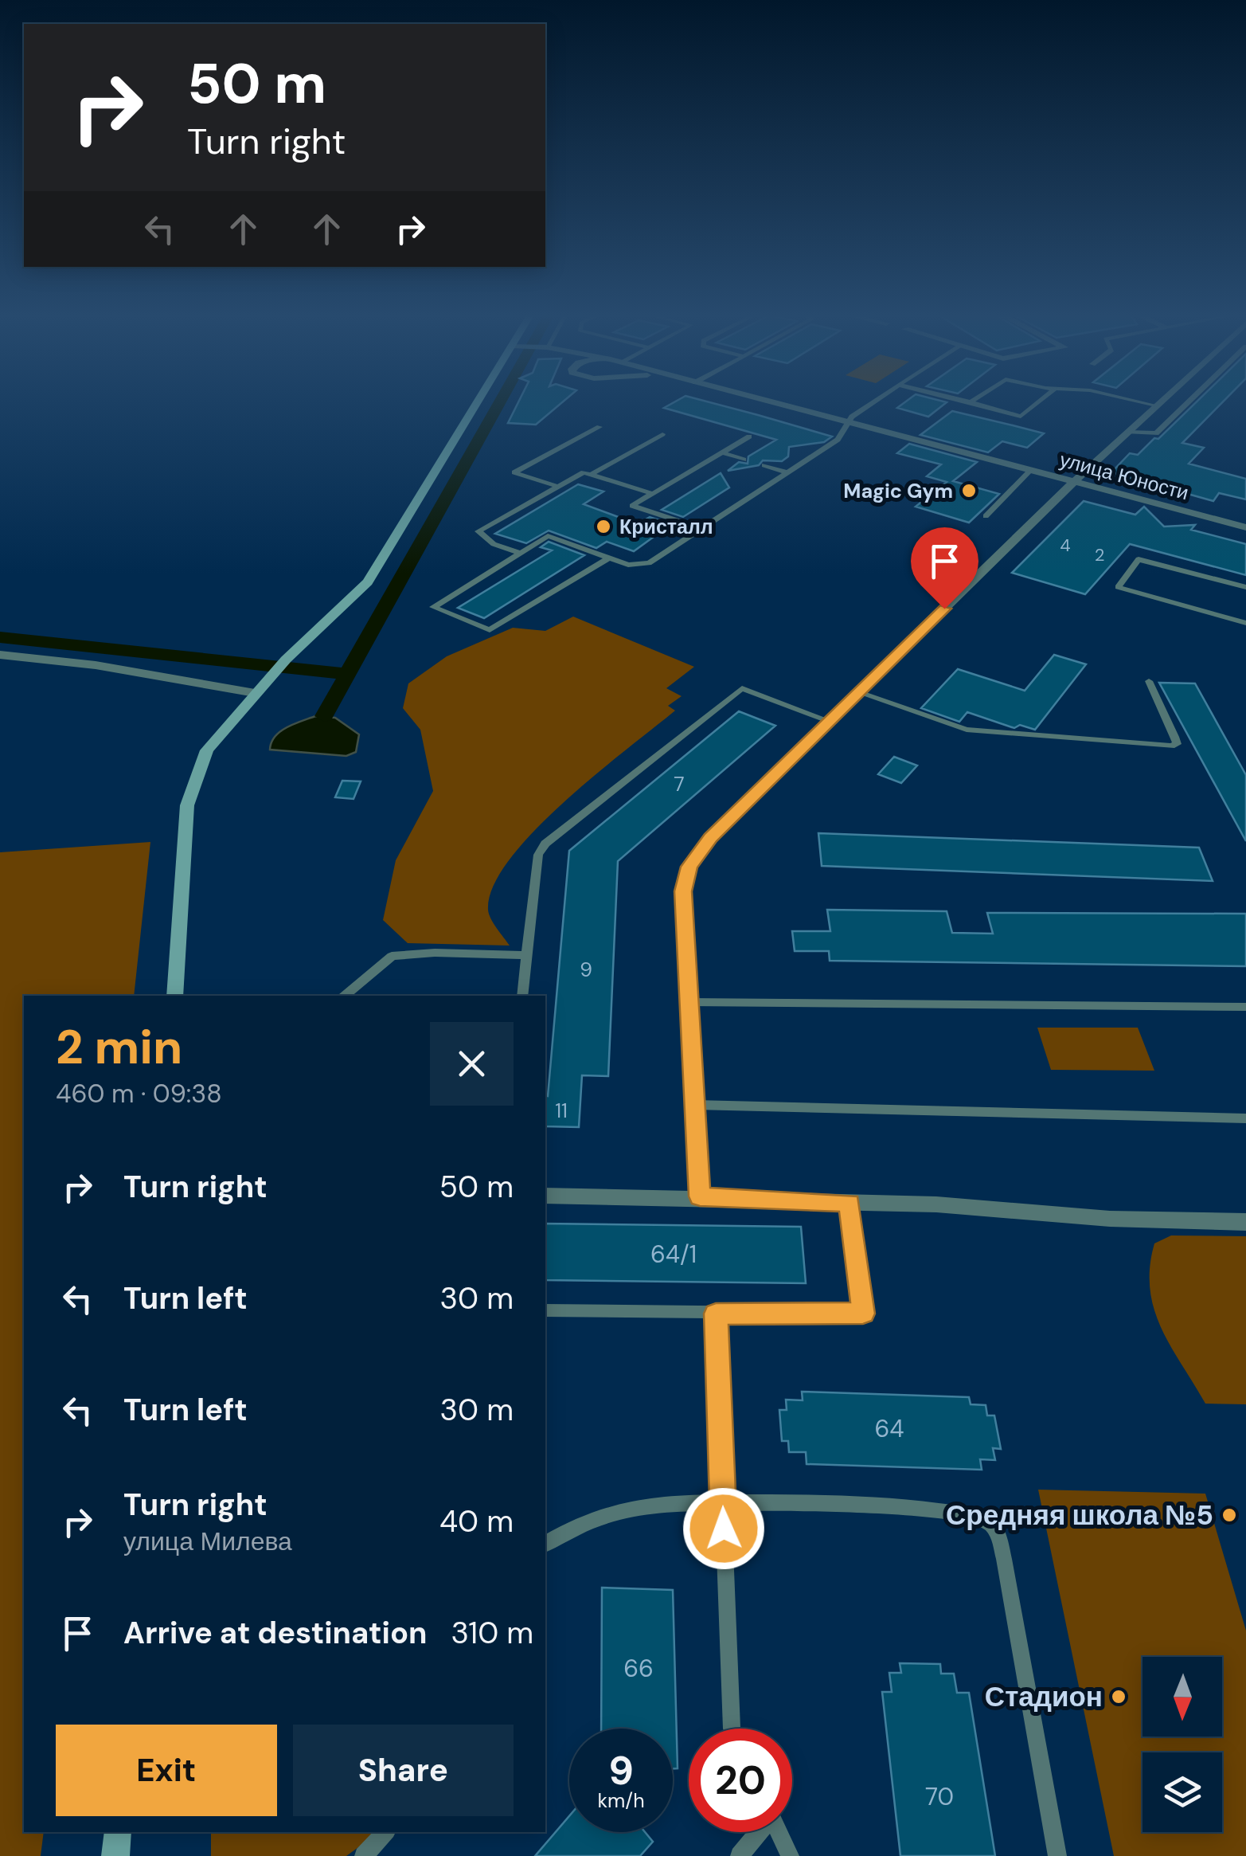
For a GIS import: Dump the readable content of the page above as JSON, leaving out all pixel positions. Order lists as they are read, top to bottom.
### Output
{
  "streets": {
    "street": ["улица Юности"]
  },
  "places": [
    "Magic Gym",
    "Кристалл",
    "Средняя школа №5",
    "Стадион"
  ],
  "house_numbers": [
    "4",
    "2",
    "7",
    "9",
    "11",
    "64/1",
    "64",
    "66",
    "70"
  ],
  "north": "bottom",
  "page": {
    "turn": ["50 m", "Turn right"],
    "heading": ["2 min", "460 m · 09:38"],
    "list": [
      {
        "name": "Turn right",
        "value": "50 m"
      },
      {
        "name": "Turn left",
        "value": "30 m"
      },
      {
        "name": "Turn left",
        "value": "30 m"
      },
      {
        "name": "Turn right",
        "note": "улица Милева",
        "value": "40 m"
      },
      {
        "name": "Arrive at destination",
        "value": "310 m"
      }
    ],
    "buttons": ["Exit", "Share"],
    "speed": "9 km/h",
    "limit": "20"
  }
}
